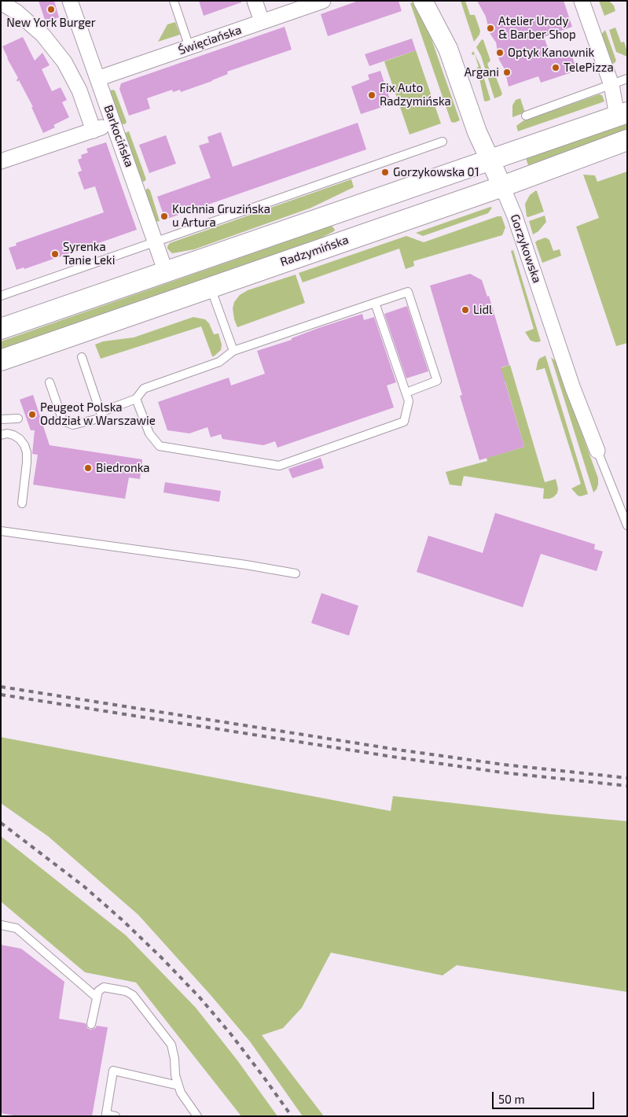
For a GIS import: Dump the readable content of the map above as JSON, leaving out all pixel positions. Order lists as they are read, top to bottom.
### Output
{
  "streets": {
    "main road": ["Radzymińska"],
    "street": ["Święciańska", "Barkocińska", "Gorzykowska"]
  },
  "crossings": [
    ["Święciańska", "Barkocińska"],
    ["Gorzykowska", "Radzymińska"]
  ],
  "places": [
    "New York Burger",
    "Atelier Urody & Barber Shop",
    "Optyk Kanownik",
    "TelePizza",
    "Argani",
    "Fix Auto Radzymińska",
    "Gorzykowska 01",
    "Kuchnia Gruzińska u Artura",
    "Syrenka Tanie Leki",
    "Lidl",
    "Peugeot Polska Oddział w Warszawie",
    "Biedronka"
  ],
  "scale_bar": "50 m"
}
